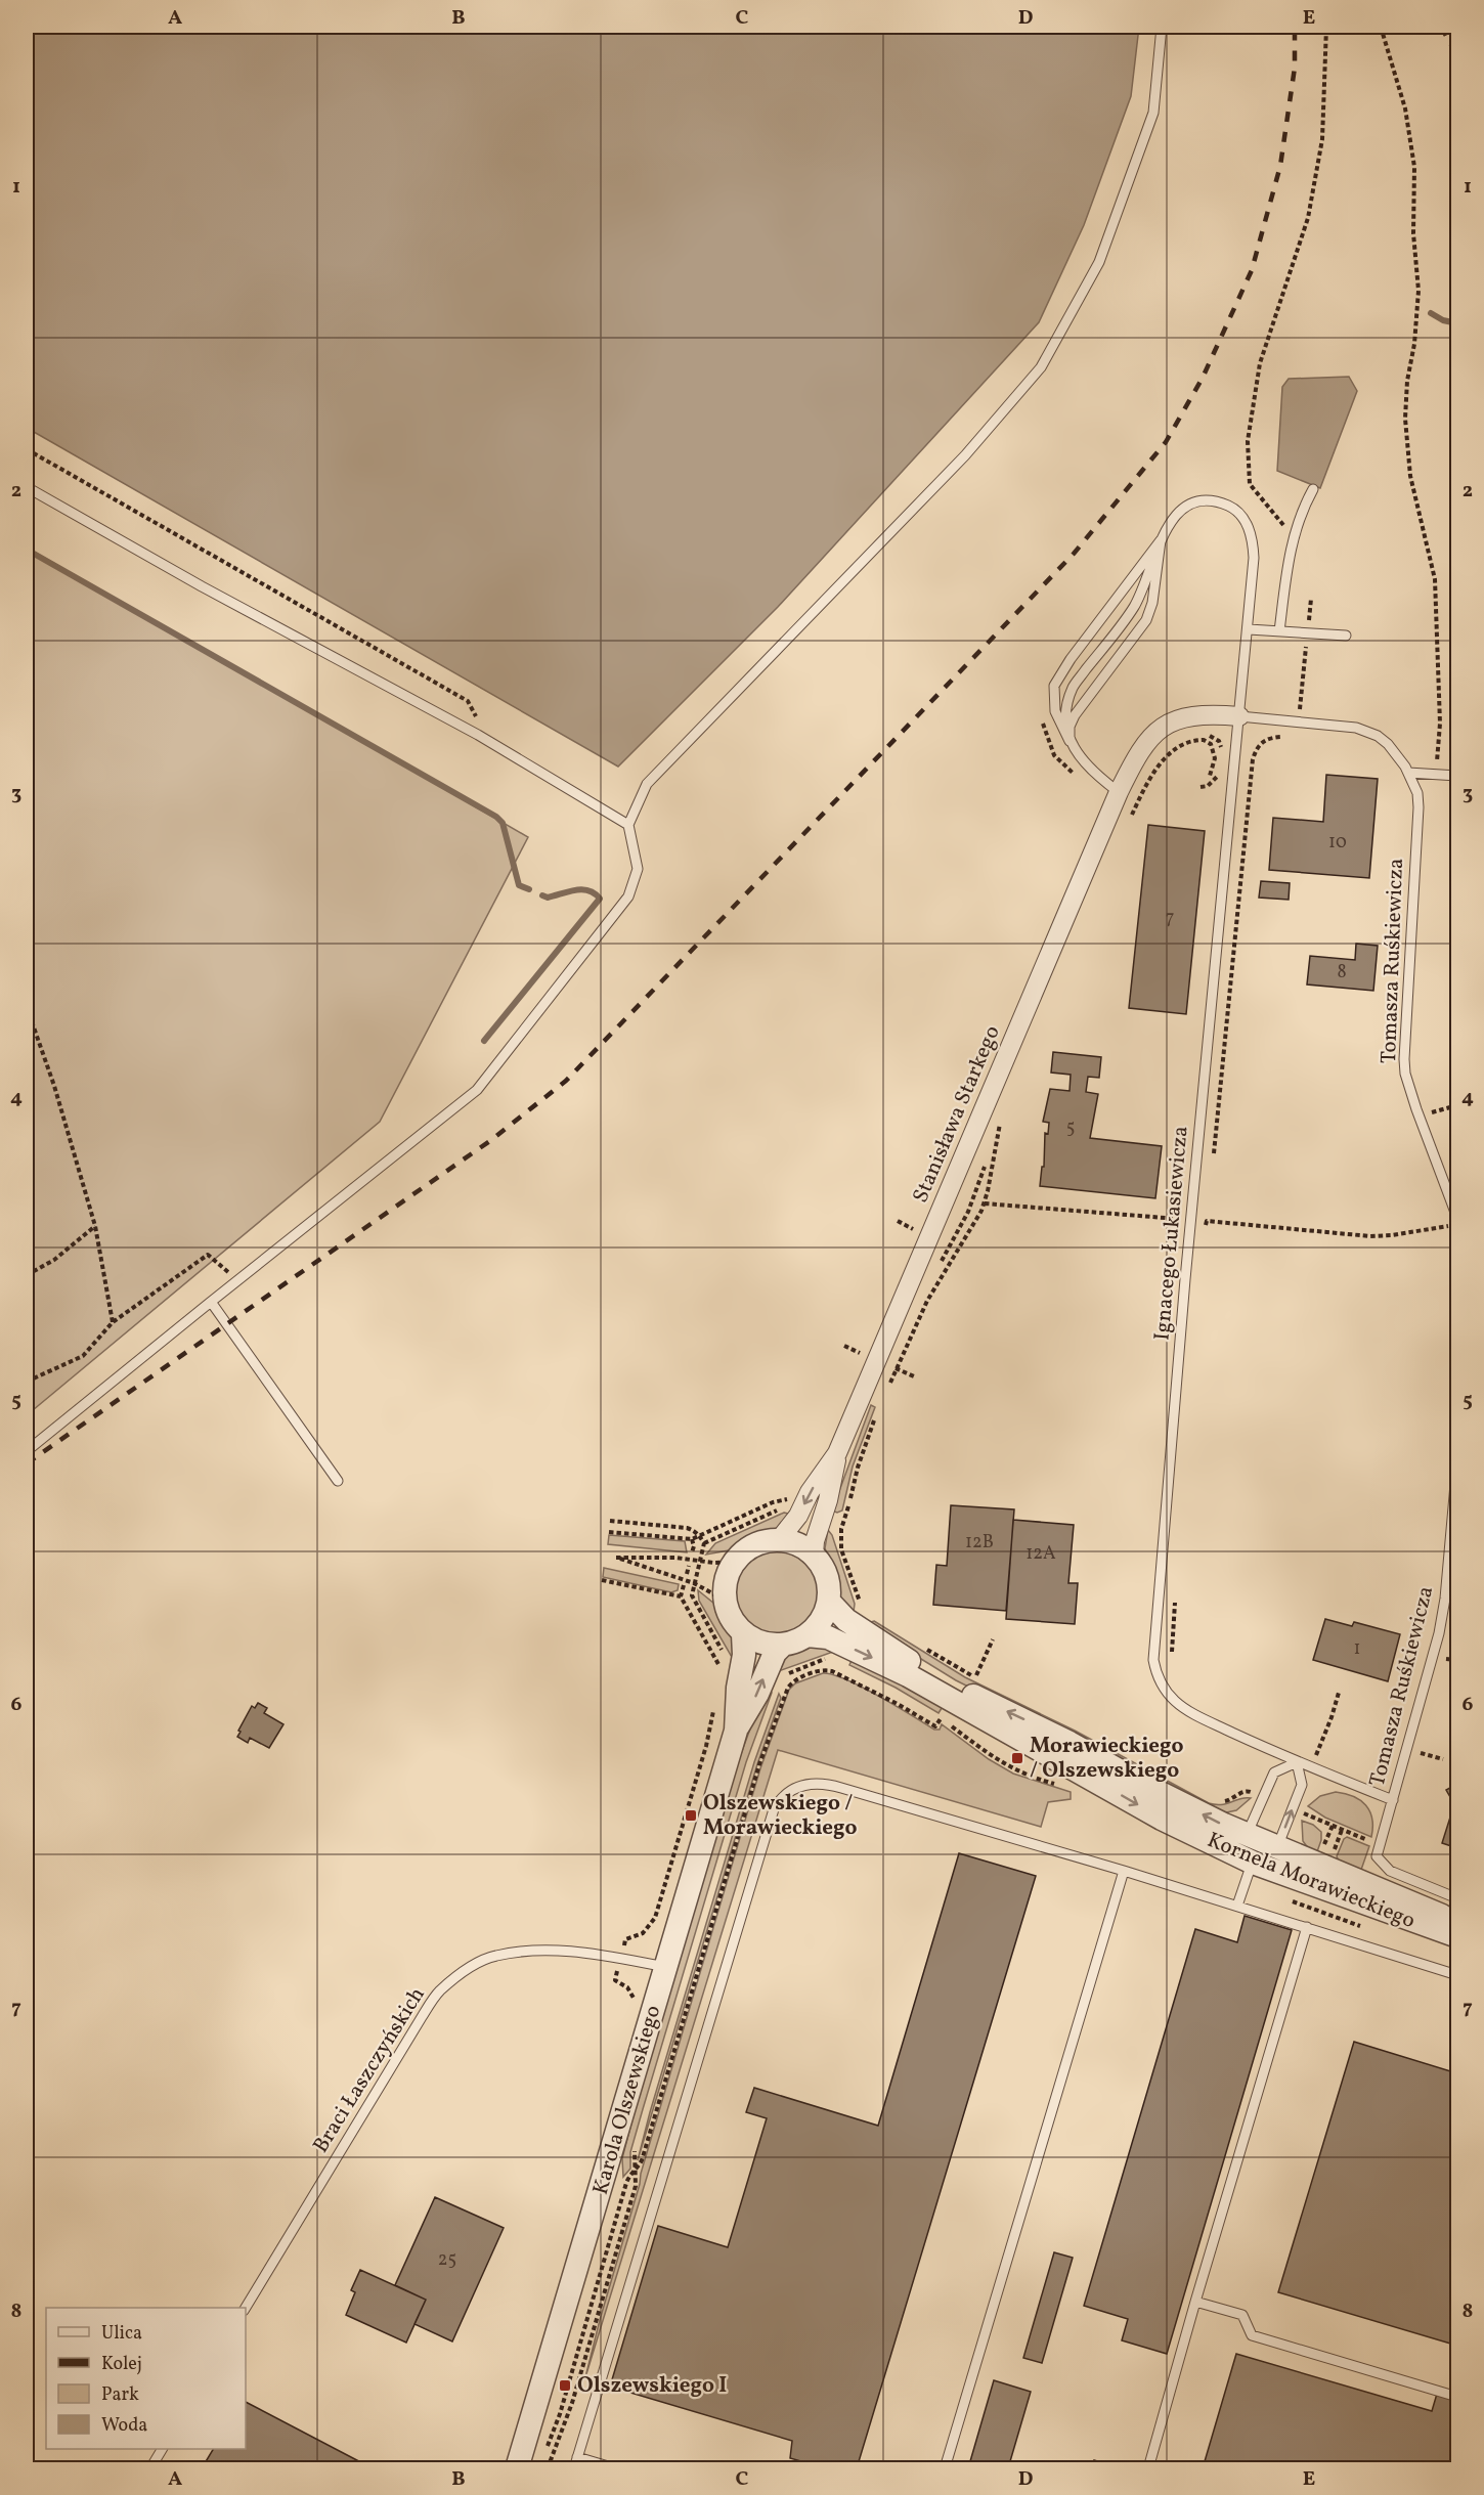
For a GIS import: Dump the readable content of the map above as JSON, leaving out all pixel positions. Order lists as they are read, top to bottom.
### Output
{
  "streets": {
    "street": ["Stanisława Starkego", "Kornela Morawieckiego", "Karola Olszewskiego"],
    "lane": ["Tomasza Ruśkiewicza", "Ignacego Łukasiewicza", "Braci Łaszczyńskich"]
  },
  "crossings": [
    ["Tomasza Ruśkiewicza", "Stanisława Starkego"],
    ["Tomasza Ruśkiewicza", "Ignacego Łukasiewicza"],
    ["Stanisława Starkego", "Ignacego Łukasiewicza"],
    ["Kornela Morawieckiego", "Karola Olszewskiego"],
    ["Braci Łaszczyńskich", "Karola Olszewskiego"]
  ],
  "places": {
    "transit": ["Morawieckiego / Olszewskiego", "Olszewskiego / Morawieckiego", "Olszewskiego I"]
  },
  "house_numbers": [
    "10",
    "7",
    "8",
    "5",
    "12B",
    "12A",
    "1",
    "25"
  ],
  "legend": [
    "Ulica",
    "Kolej",
    "Park",
    "Woda"
  ],
  "grid": {
    "columns": [
      "A",
      "B",
      "C",
      "D",
      "E"
    ],
    "rows": [
      "1",
      "2",
      "3",
      "4",
      "5",
      "6",
      "7",
      "8"
    ]
  }
}
